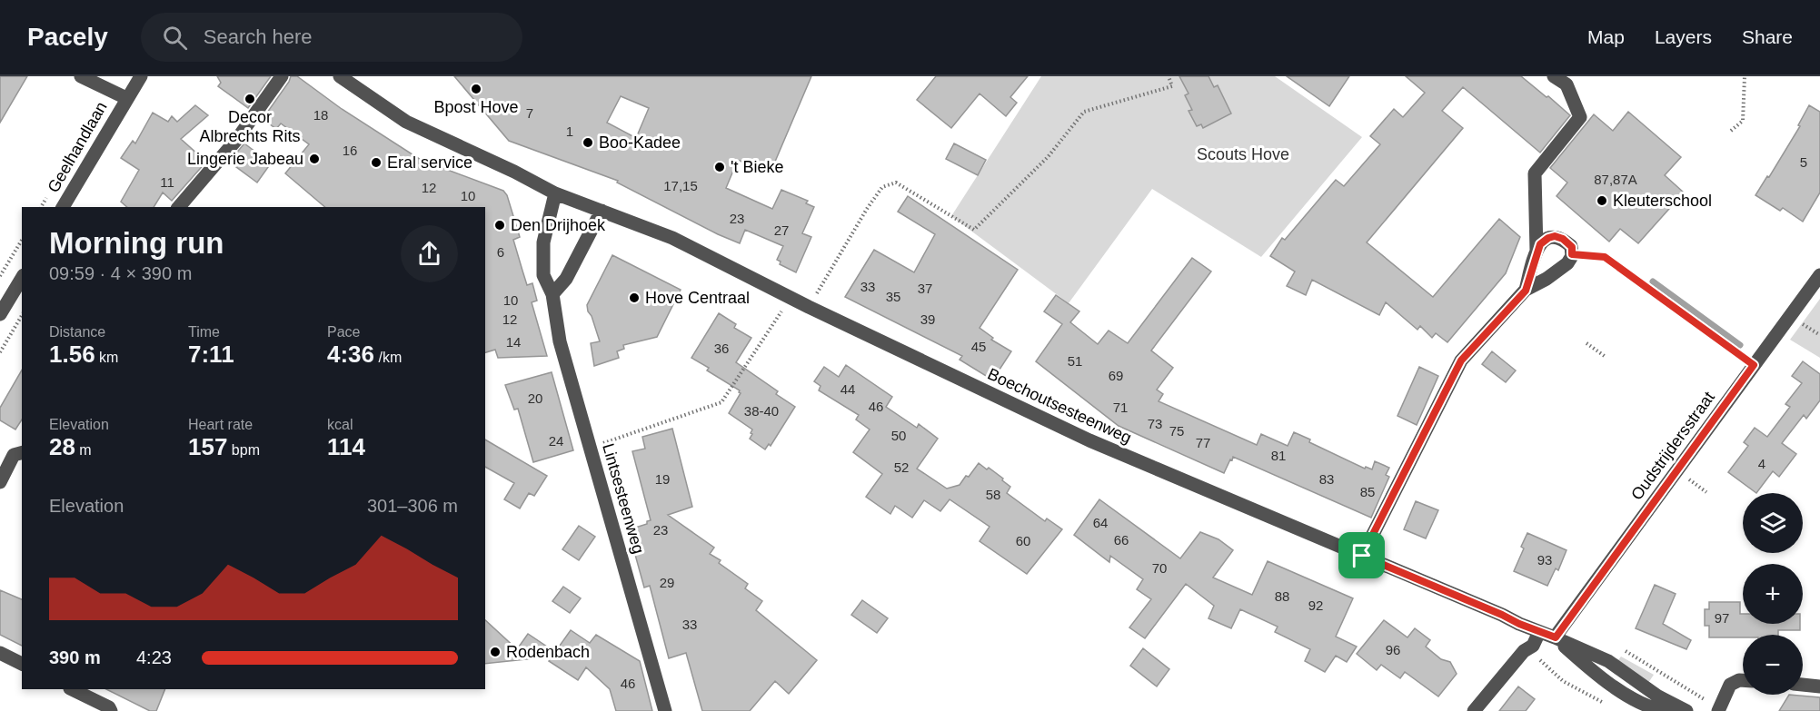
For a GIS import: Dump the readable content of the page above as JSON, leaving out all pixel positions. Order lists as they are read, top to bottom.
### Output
{
  "streets": {
    "street": [
      "Geelhandlaan",
      "Boechoutsesteenweg",
      "Oudstrijdersstraat",
      "Lintsesteenweg"
    ]
  },
  "crossings": [
    ["Boechoutsesteenweg", "Oudstrijdersstraat"],
    ["Boechoutsesteenweg", "Lintsesteenweg"]
  ],
  "parks": ["Scouts Hove"],
  "places": [
    "Bpost Hove",
    "Decor Albrechts Rits",
    "Boo-Kadee",
    "Lingerie Jabeau",
    "Eral service",
    "'t Bieke",
    "Kleuterschool",
    "Den Drijhoek",
    "Hove Centraal",
    "Rodenbach"
  ],
  "house_numbers": [
    "7",
    "18",
    "1",
    "16",
    "5",
    "87,87A",
    "11",
    "17,15",
    "12",
    "10",
    "23",
    "27",
    "6",
    "33",
    "37",
    "35",
    "10",
    "12",
    "39",
    "14",
    "45",
    "36",
    "51",
    "69",
    "44",
    "20",
    "46",
    "71",
    "38-40",
    "73",
    "75",
    "50",
    "24",
    "77",
    "81",
    "4",
    "52",
    "19",
    "83",
    "85",
    "58",
    "64",
    "23",
    "66",
    "60",
    "93",
    "70",
    "29",
    "88",
    "92",
    "97",
    "33",
    "96",
    "46"
  ],
  "page": {
    "header": "Pacely",
    "search": "Search here",
    "nav": ["Map", "Layers", "Share"],
    "heading": ["Morning run", "09:59 · 4 × 390 m"],
    "stats": [
      ["Distance", "1.56 km"],
      ["Time", "7:11"],
      ["Pace", "4:36 /km"],
      ["Elevation", "28 m"],
      ["Heart rate", "157 bpm"],
      ["kcal", "114"]
    ],
    "chart": ["Elevation", "301–306 m"],
    "map_buttons": ["+", "−"],
    "list": [
      {
        "name": "390 m",
        "note": "4:23"
      }
    ]
  }
}
